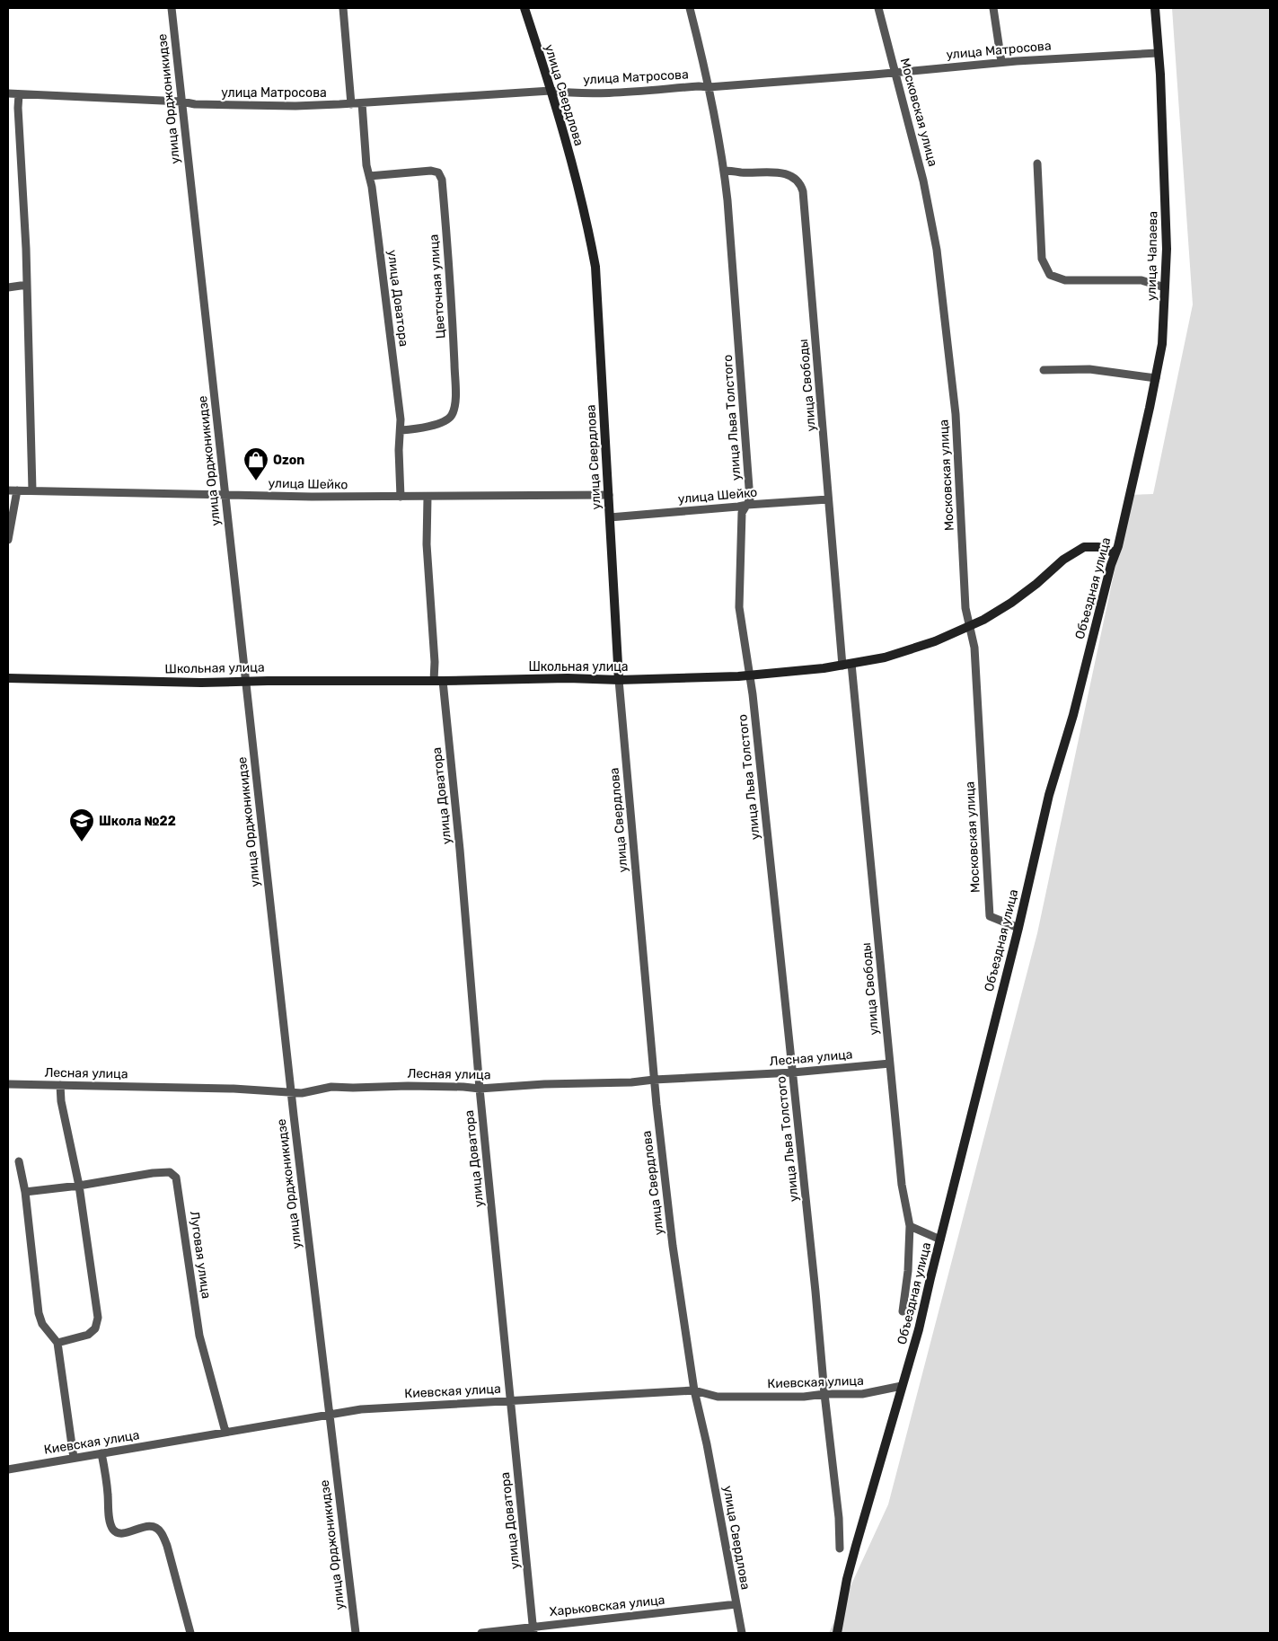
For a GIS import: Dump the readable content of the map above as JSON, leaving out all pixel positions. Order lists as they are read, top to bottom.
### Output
{
  "streets": {
    "street": [
      "улица Матросова",
      "улица Свердлова",
      "улица Орджоникидзе",
      "Московская улица",
      "улица Чапаева",
      "Цветочная улица",
      "улица Доватора",
      "улица Свободы",
      "улица Льва Толстого",
      "улица Шейко",
      "Объездная улица",
      "Школьная улица",
      "Лесная улица",
      "Луговая улица",
      "Киевская улица",
      "Харьковская улица"
    ]
  },
  "crossings": [
    ["улица Матросова", "улица Свердлова"],
    ["улица Матросова", "улица Орджоникидзе"],
    ["улица Матросова", "Московская улица"],
    ["улица Матросова", "улица Чапаева"],
    ["улица Матросова", "улица Доватора"],
    ["улица Матросова", "улица Льва Толстого"],
    ["улица Свердлова", "улица Шейко"],
    ["улица Свердлова", "Школьная улица"],
    ["улица Свердлова", "Лесная улица"],
    ["улица Свердлова", "Киевская улица"],
    ["улица Свердлова", "Харьковская улица"],
    ["улица Орджоникидзе", "улица Шейко"],
    ["улица Орджоникидзе", "Школьная улица"],
    ["улица Орджоникидзе", "Лесная улица"],
    ["улица Орджоникидзе", "Киевская улица"],
    ["Московская улица", "Объездная улица"],
    ["Московская улица", "Школьная улица"],
    ["улица Чапаева", "Объездная улица"],
    ["Цветочная улица", "улица Доватора"],
    ["улица Доватора", "улица Шейко"],
    ["улица Доватора", "Школьная улица"],
    ["улица Доватора", "Лесная улица"],
    ["улица Доватора", "Киевская улица"],
    ["улица Доватора", "Харьковская улица"],
    ["улица Свободы", "улица Льва Толстого"],
    ["улица Свободы", "улица Шейко"],
    ["улица Свободы", "Школьная улица"],
    ["улица Свободы", "Лесная улица"],
    ["улица Льва Толстого", "улица Шейко"],
    ["улица Льва Толстого", "Школьная улица"],
    ["улица Льва Толстого", "Лесная улица"],
    ["улица Льва Толстого", "Киевская улица"],
    ["Объездная улица", "Школьная улица"],
    ["Объездная улица", "Киевская улица"],
    ["Луговая улица", "Киевская улица"]
  ],
  "places": {
    "shop": ["Ozon"],
    "school or university": ["Школа №22"]
  }
}
